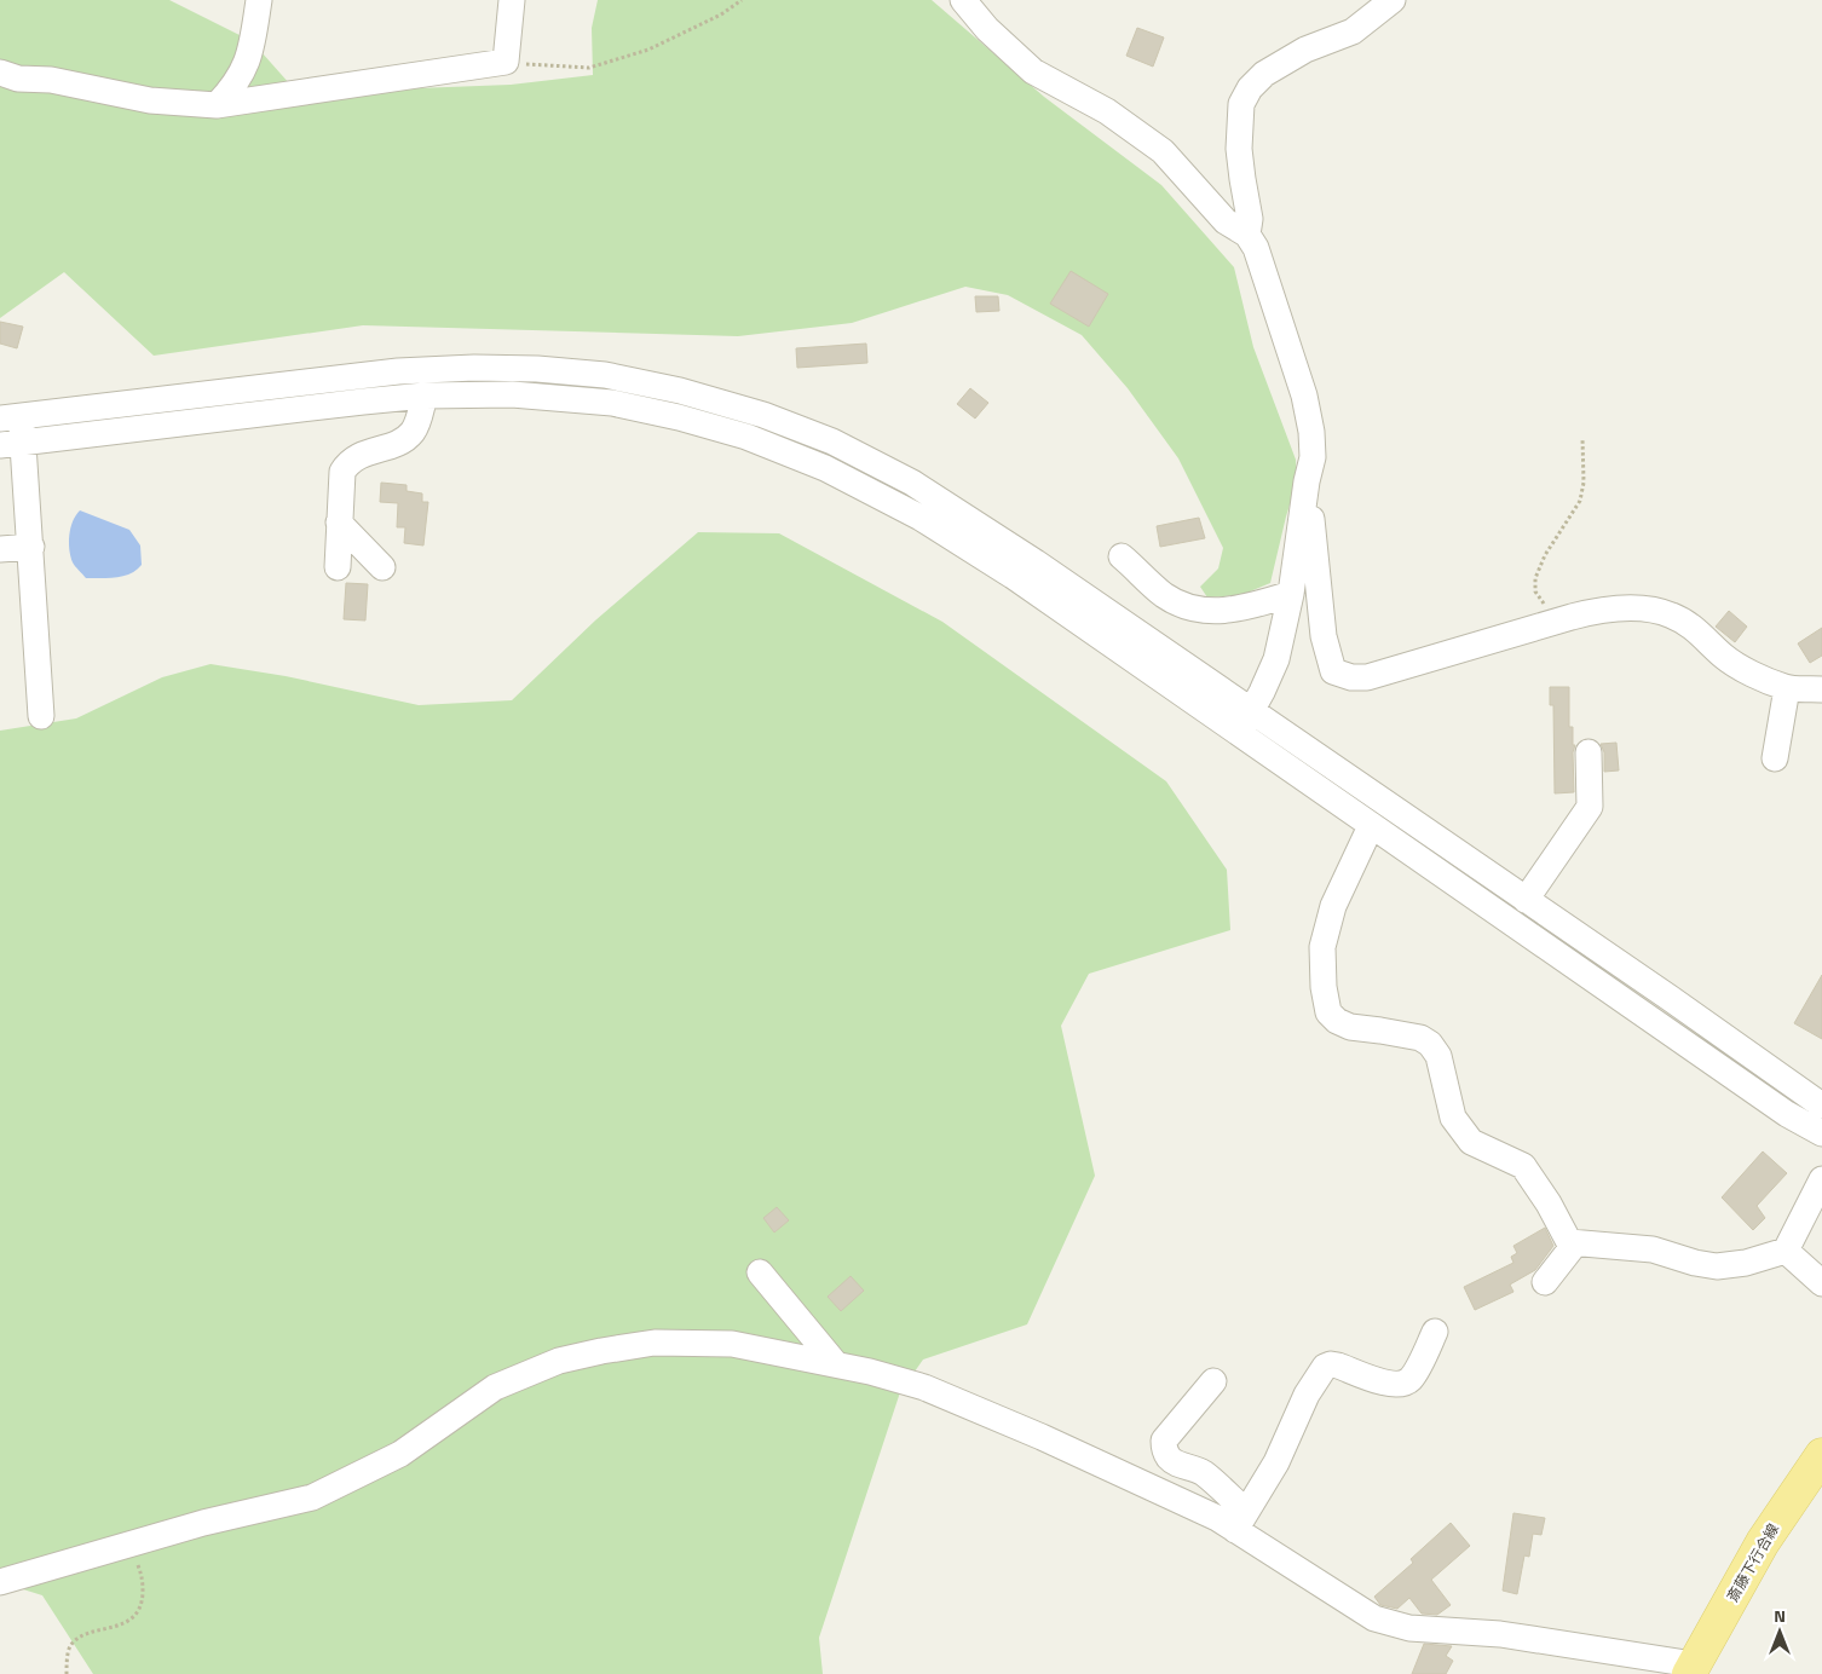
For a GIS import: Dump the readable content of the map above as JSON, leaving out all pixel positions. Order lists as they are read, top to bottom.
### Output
{
  "streets": {
    "main road": ["斎藤下行合線"]
  },
  "north": "top"
}
